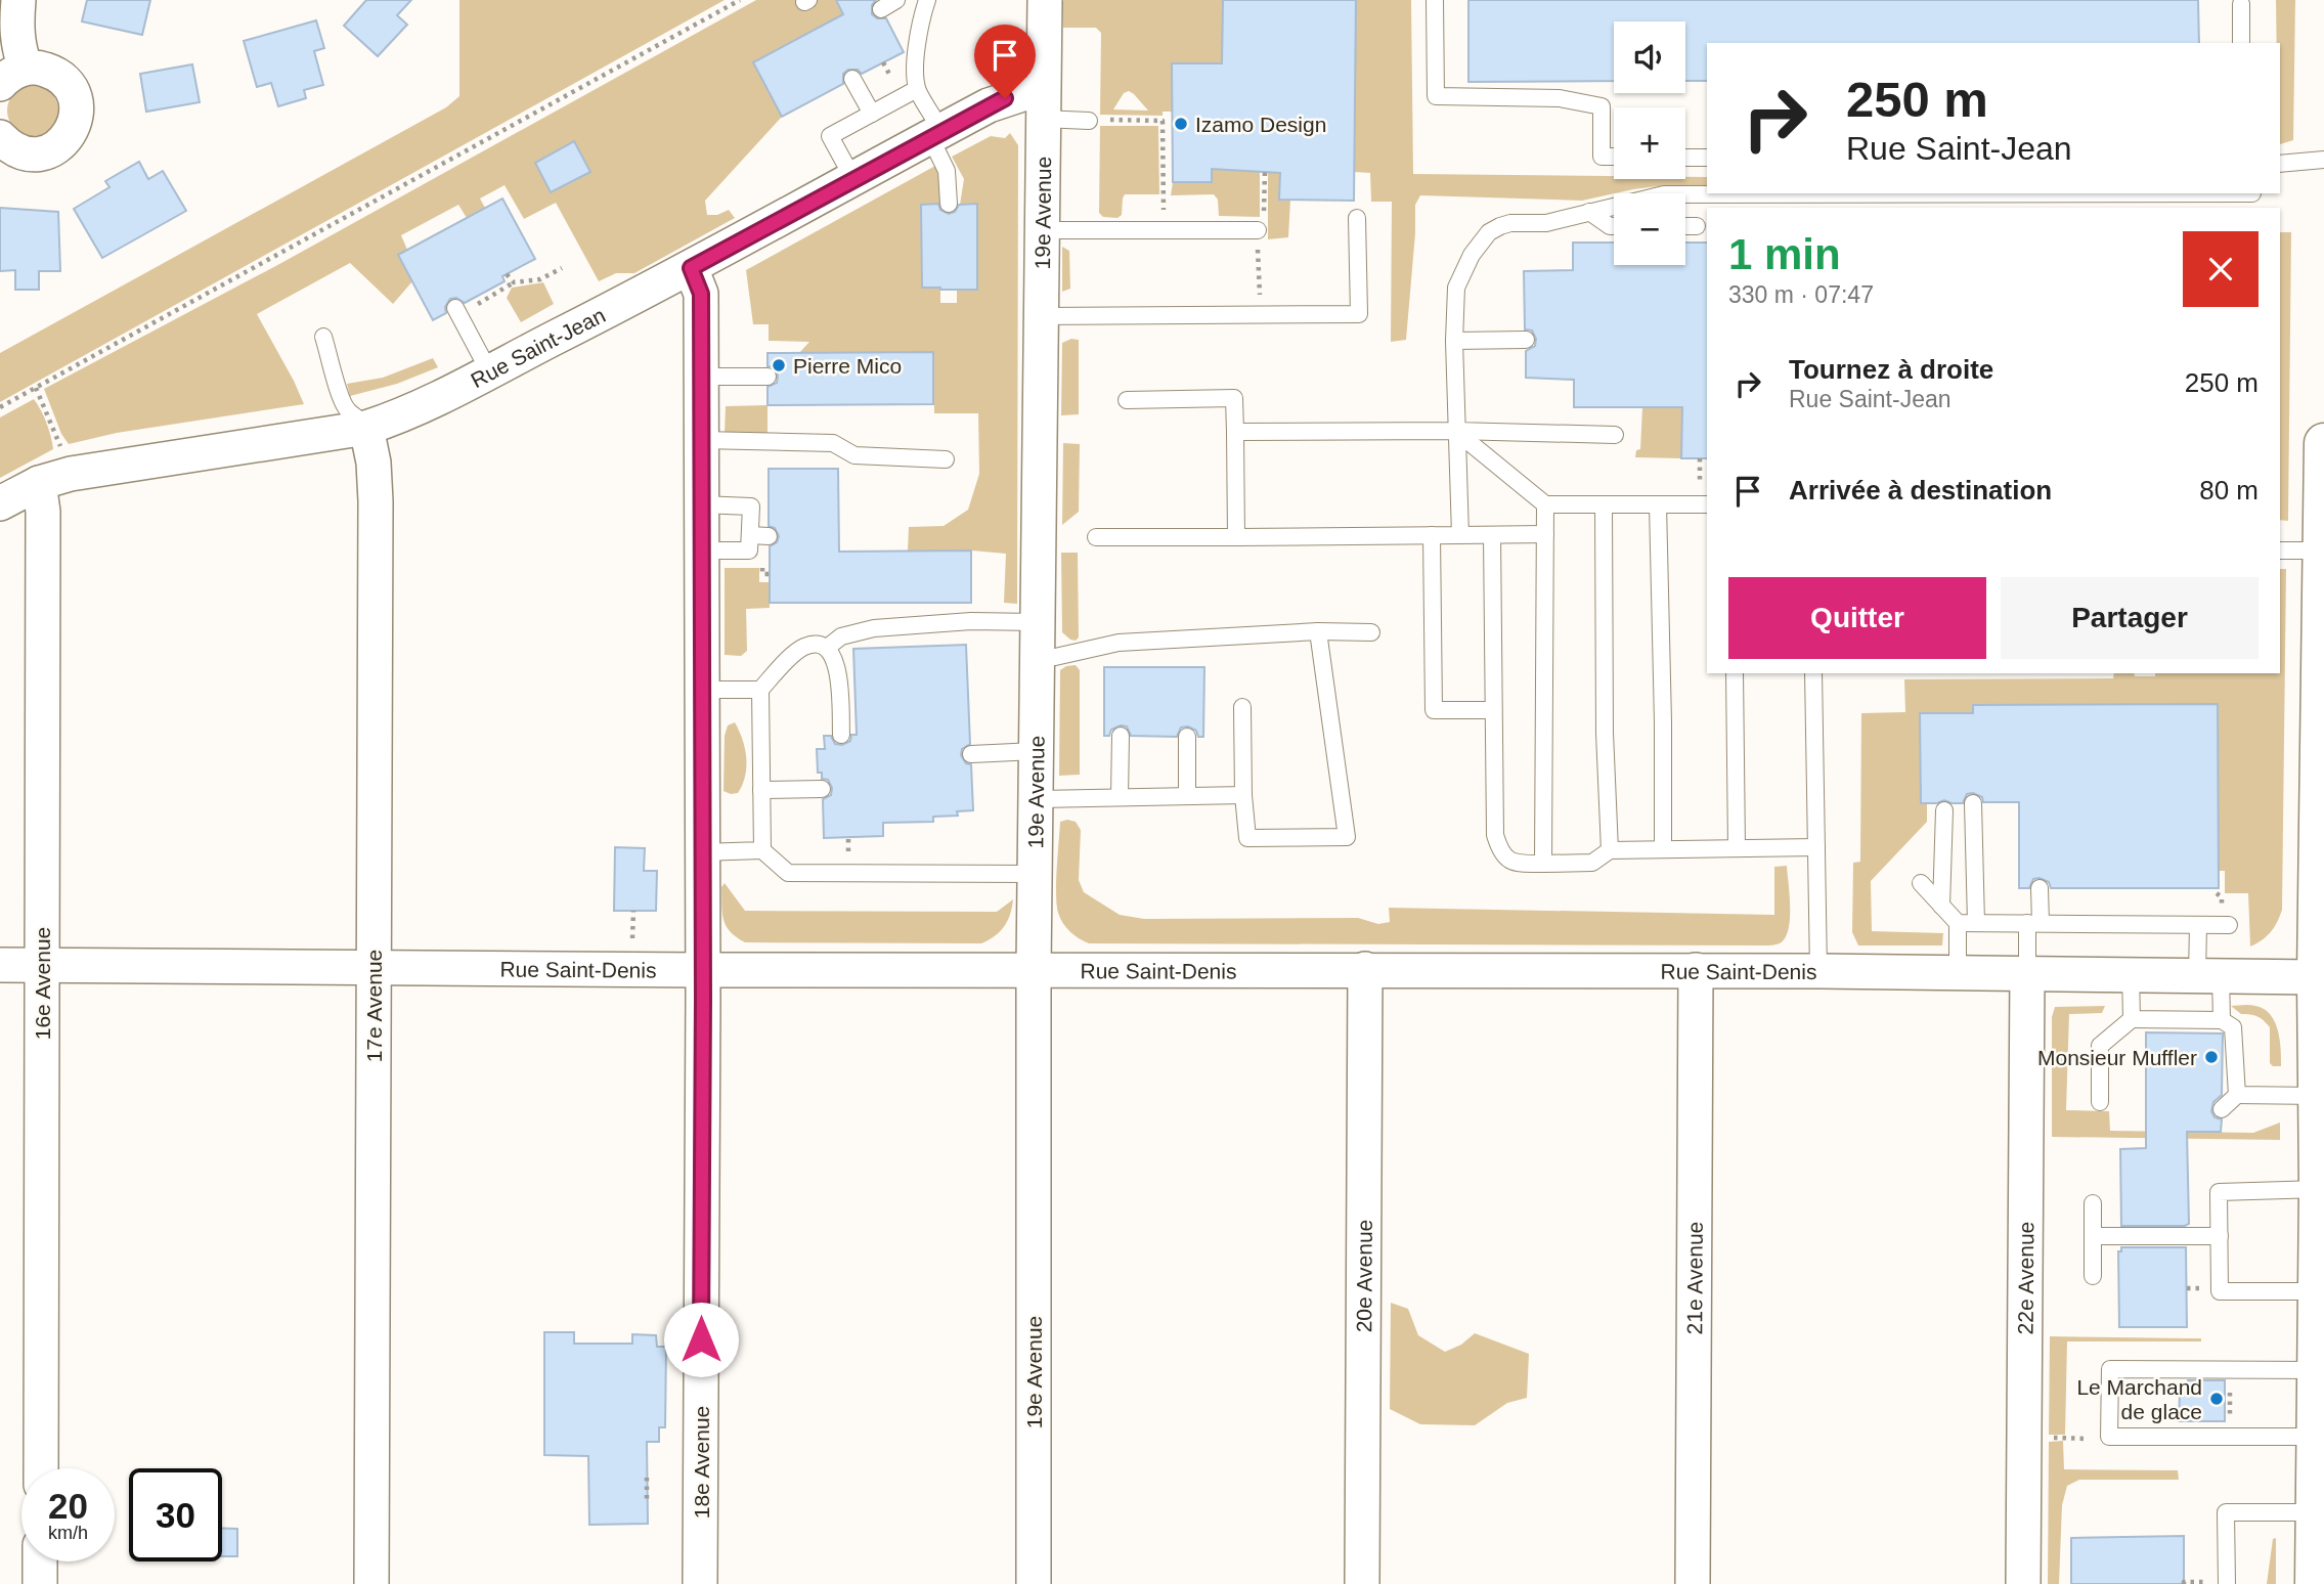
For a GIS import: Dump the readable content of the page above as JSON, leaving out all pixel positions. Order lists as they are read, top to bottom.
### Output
{
  "streets": {
    "street": [
      "19e Avenue",
      "Rue Saint-Jean",
      "Rue Saint-Denis",
      "16e Avenue",
      "17e Avenue",
      "20e Avenue",
      "21e Avenue",
      "22e Avenue",
      "18e Avenue"
    ]
  },
  "crossings": [
    ["19e Avenue", "Rue Saint-Jean"],
    ["19e Avenue", "Rue Saint-Denis"],
    ["Rue Saint-Jean", "16e Avenue"],
    ["Rue Saint-Jean", "17e Avenue"],
    ["Rue Saint-Jean", "18e Avenue"],
    ["Rue Saint-Denis", "16e Avenue"],
    ["Rue Saint-Denis", "17e Avenue"],
    ["Rue Saint-Denis", "20e Avenue"],
    ["Rue Saint-Denis", "21e Avenue"],
    ["Rue Saint-Denis", "22e Avenue"],
    ["Rue Saint-Denis", "18e Avenue"]
  ],
  "places": [
    "Izamo Design",
    "Pierre Mico",
    "Monsieur Muffler",
    "Le Marchand de glace"
  ],
  "page": {
    "map_buttons": ["+", "−"],
    "turn": ["250 m", "Rue Saint-Jean"],
    "heading": ["1 min", "330 m · 07:47"],
    "list": [
      {
        "name": "Tournez à droite",
        "note": "Rue Saint-Jean",
        "value": "250 m"
      },
      {
        "name": "Arrivée à destination",
        "value": "80 m"
      }
    ],
    "buttons": ["Quitter", "Partager"],
    "speed": "20 km/h",
    "limit": "30"
  }
}
